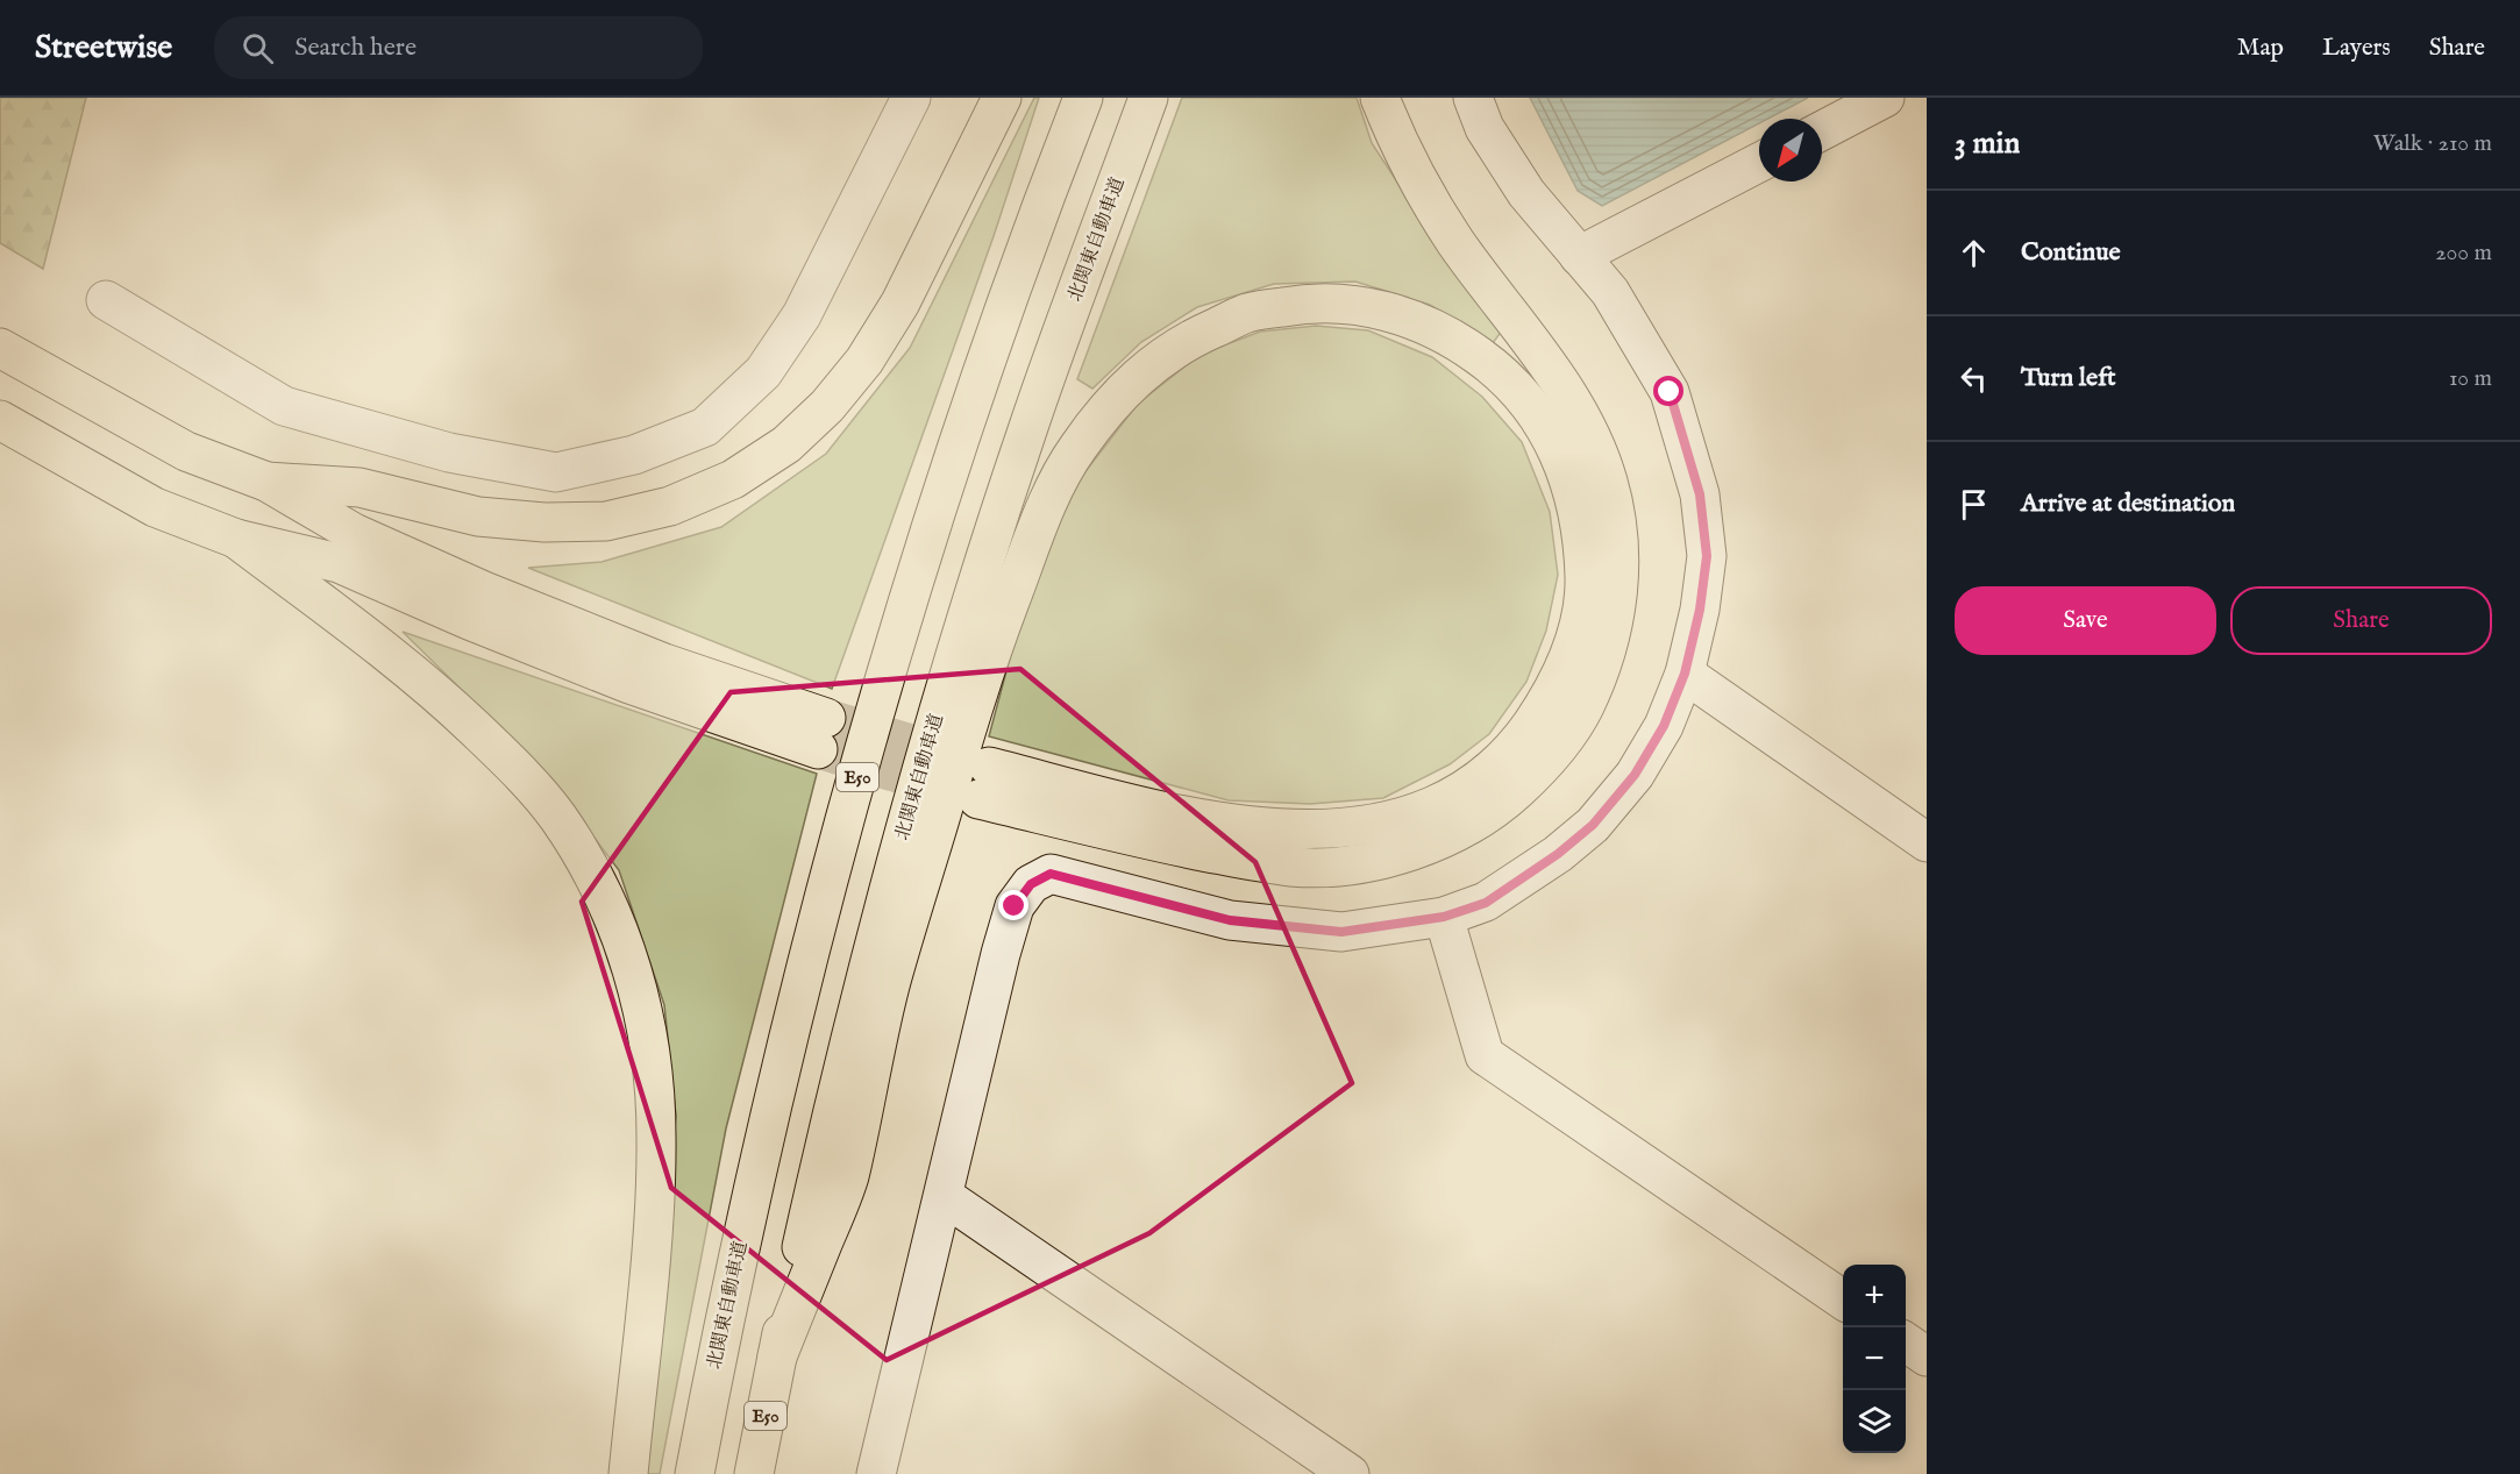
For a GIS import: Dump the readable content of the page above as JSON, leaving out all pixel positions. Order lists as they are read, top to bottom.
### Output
{
  "streets": {
    "highway": ["北関東自動車道", "E50"]
  },
  "north": "bottom left",
  "page": {
    "header": "Streetwise",
    "search": "Search here",
    "nav": ["Map", "Layers", "Share"],
    "heading": ["3 min", "Walk · 210 m"],
    "list": [
      ["Continue", "200 m"],
      ["Turn left", "10 m"],
      "Arrive at destination"
    ],
    "buttons": ["Save", "Share"],
    "map_buttons": ["+", "−"]
  }
}
